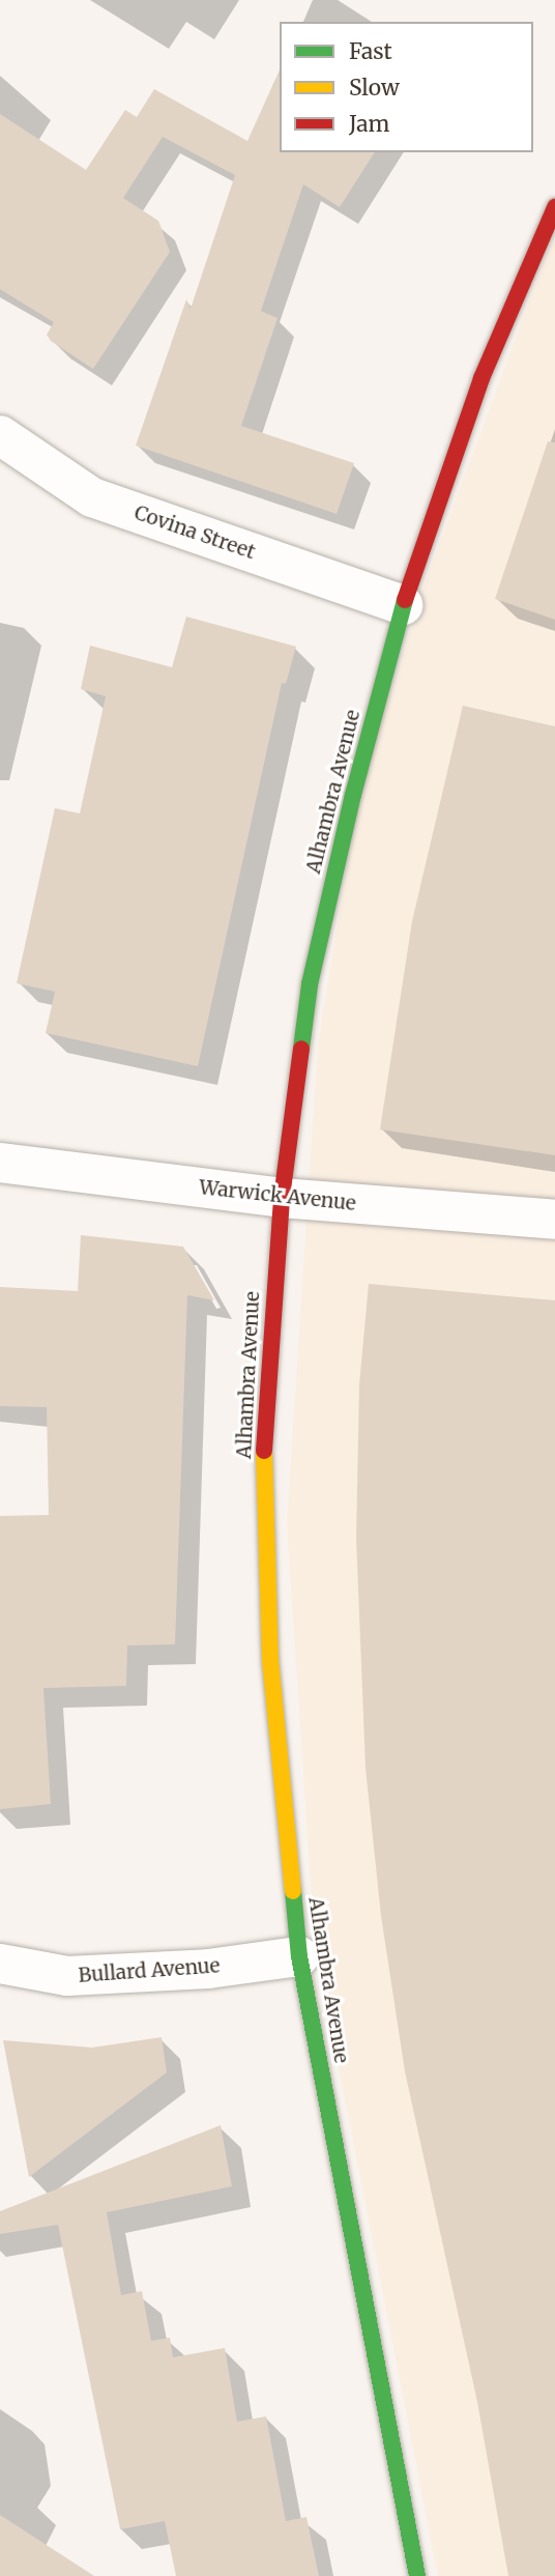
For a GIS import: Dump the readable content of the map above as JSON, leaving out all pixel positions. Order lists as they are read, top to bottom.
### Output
{
  "streets": {
    "main road": ["Alhambra Avenue"],
    "street": ["Covina Street", "Warwick Avenue", "Bullard Avenue"]
  },
  "crossings": [
    ["Covina Street", "Alhambra Avenue"],
    ["Alhambra Avenue", "Warwick Avenue"],
    ["Alhambra Avenue", "Bullard Avenue"]
  ],
  "legend": ["Fast", "Slow", "Jam"]
}
